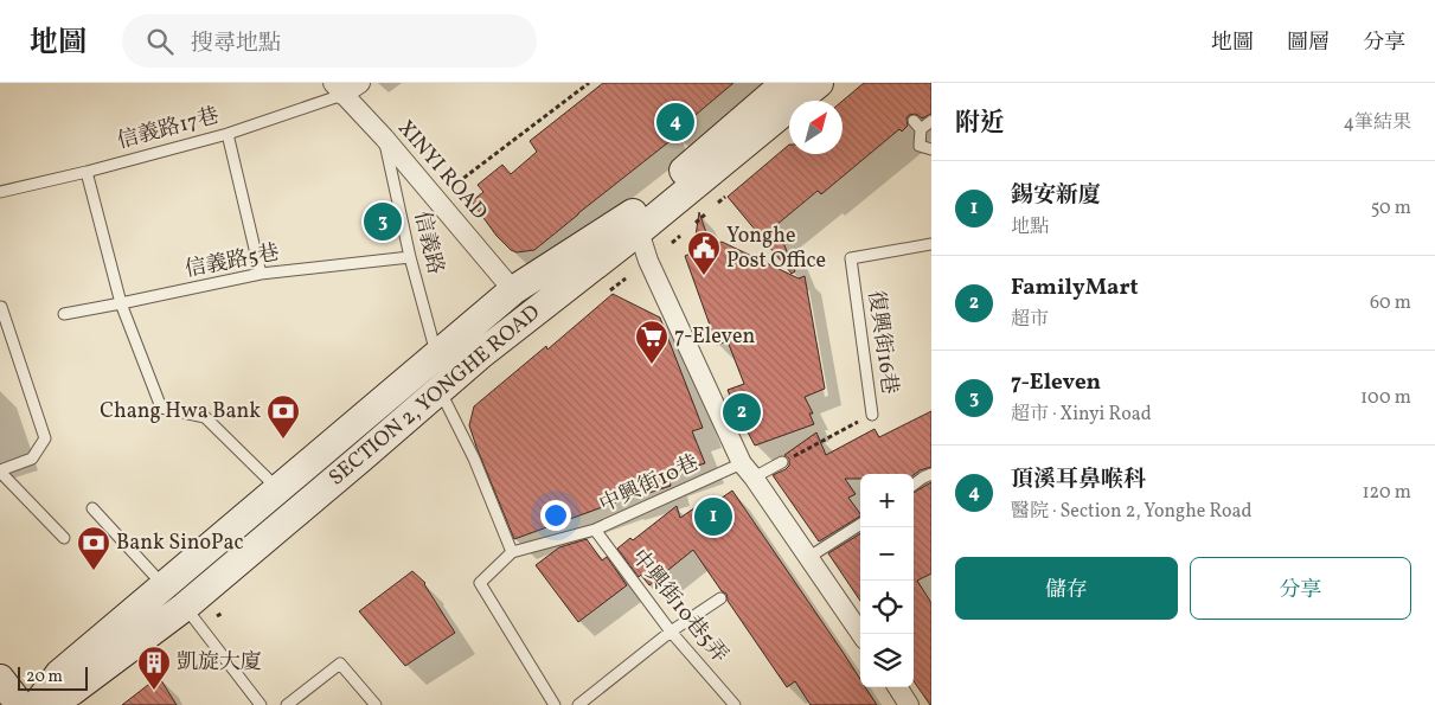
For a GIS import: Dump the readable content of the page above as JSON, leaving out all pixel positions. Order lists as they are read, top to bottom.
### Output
{
  "streets": {
    "main road": ["SECTION 2, YONGHE ROAD"],
    "street": ["XINYI ROAD"],
    "lane": [
      "信義路17巷",
      "信義路",
      "信義路5巷",
      "復興街16巷",
      "中興街10巷",
      "中興街10巷5弄"
    ]
  },
  "crossings": [
    ["信義路17巷", "XINYI ROAD"],
    ["XINYI ROAD", "信義路"],
    ["XINYI ROAD", "SECTION 2, YONGHE ROAD"],
    ["信義路", "信義路5巷"],
    ["信義路", "SECTION 2, YONGHE ROAD"],
    ["中興街10巷", "中興街10巷5弄"]
  ],
  "places": {
    "public building": ["Yonghe Post Office"],
    "supermarket": ["7-Eleven"],
    "bank": ["Chang Hwa Bank", "Bank SinoPac"],
    "building": ["凱旋大廈"]
  },
  "scale_bar": "20 m",
  "north": "top right",
  "page": {
    "header": "地圖",
    "search": "搜尋地點",
    "nav": ["地圖", "圖層", "分享"],
    "heading": ["附近", "4筆結果"],
    "pins": [
      "4",
      "3",
      "2",
      "1"
    ],
    "list": [
      {
        "mark": "1",
        "name": "錫安新廈",
        "note": "地點",
        "value": "50 m"
      },
      {
        "mark": "2",
        "name": "FamilyMart",
        "note": "超市",
        "value": "60 m"
      },
      {
        "mark": "3",
        "name": "7-Εleven",
        "note": "超市 · Xinyi Road",
        "value": "100 m"
      },
      {
        "mark": "4",
        "name": "頂溪耳鼻喉科",
        "note": "醫院 · Section 2, Yonghe Road",
        "value": "120 m"
      }
    ],
    "map_buttons": ["+", "−"],
    "buttons": ["儲存", "分享"],
    "scale": "20 m"
  }
}
